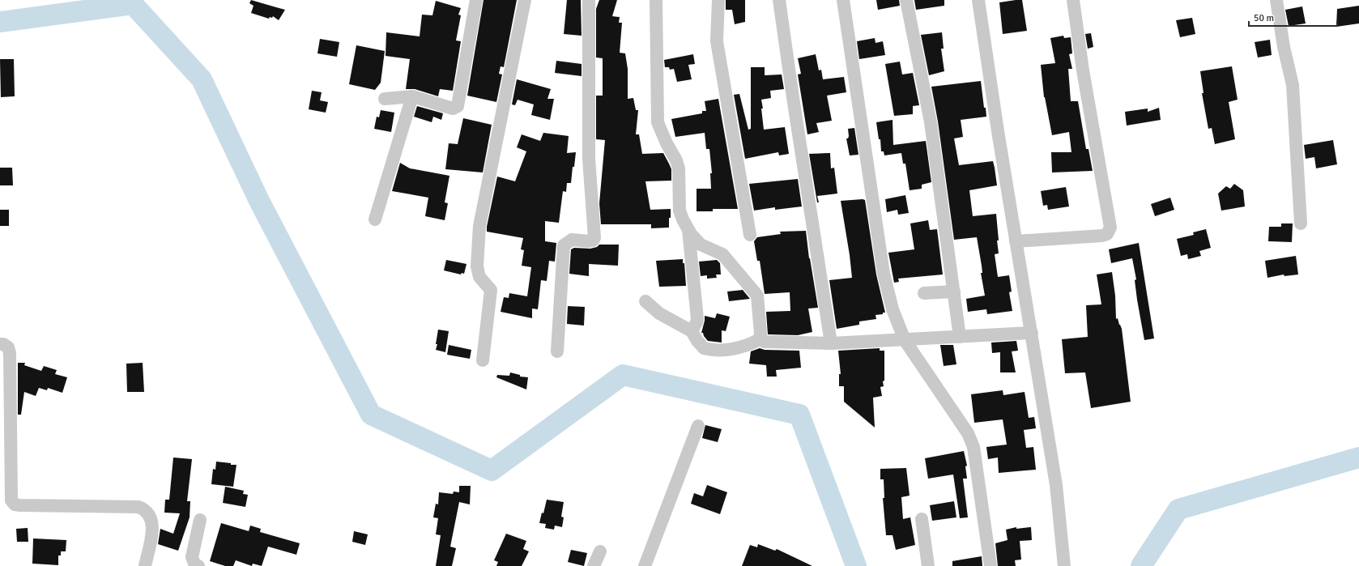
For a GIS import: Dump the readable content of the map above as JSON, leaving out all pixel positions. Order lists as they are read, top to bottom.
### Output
{
  "scale_bar": "50 m"
}
